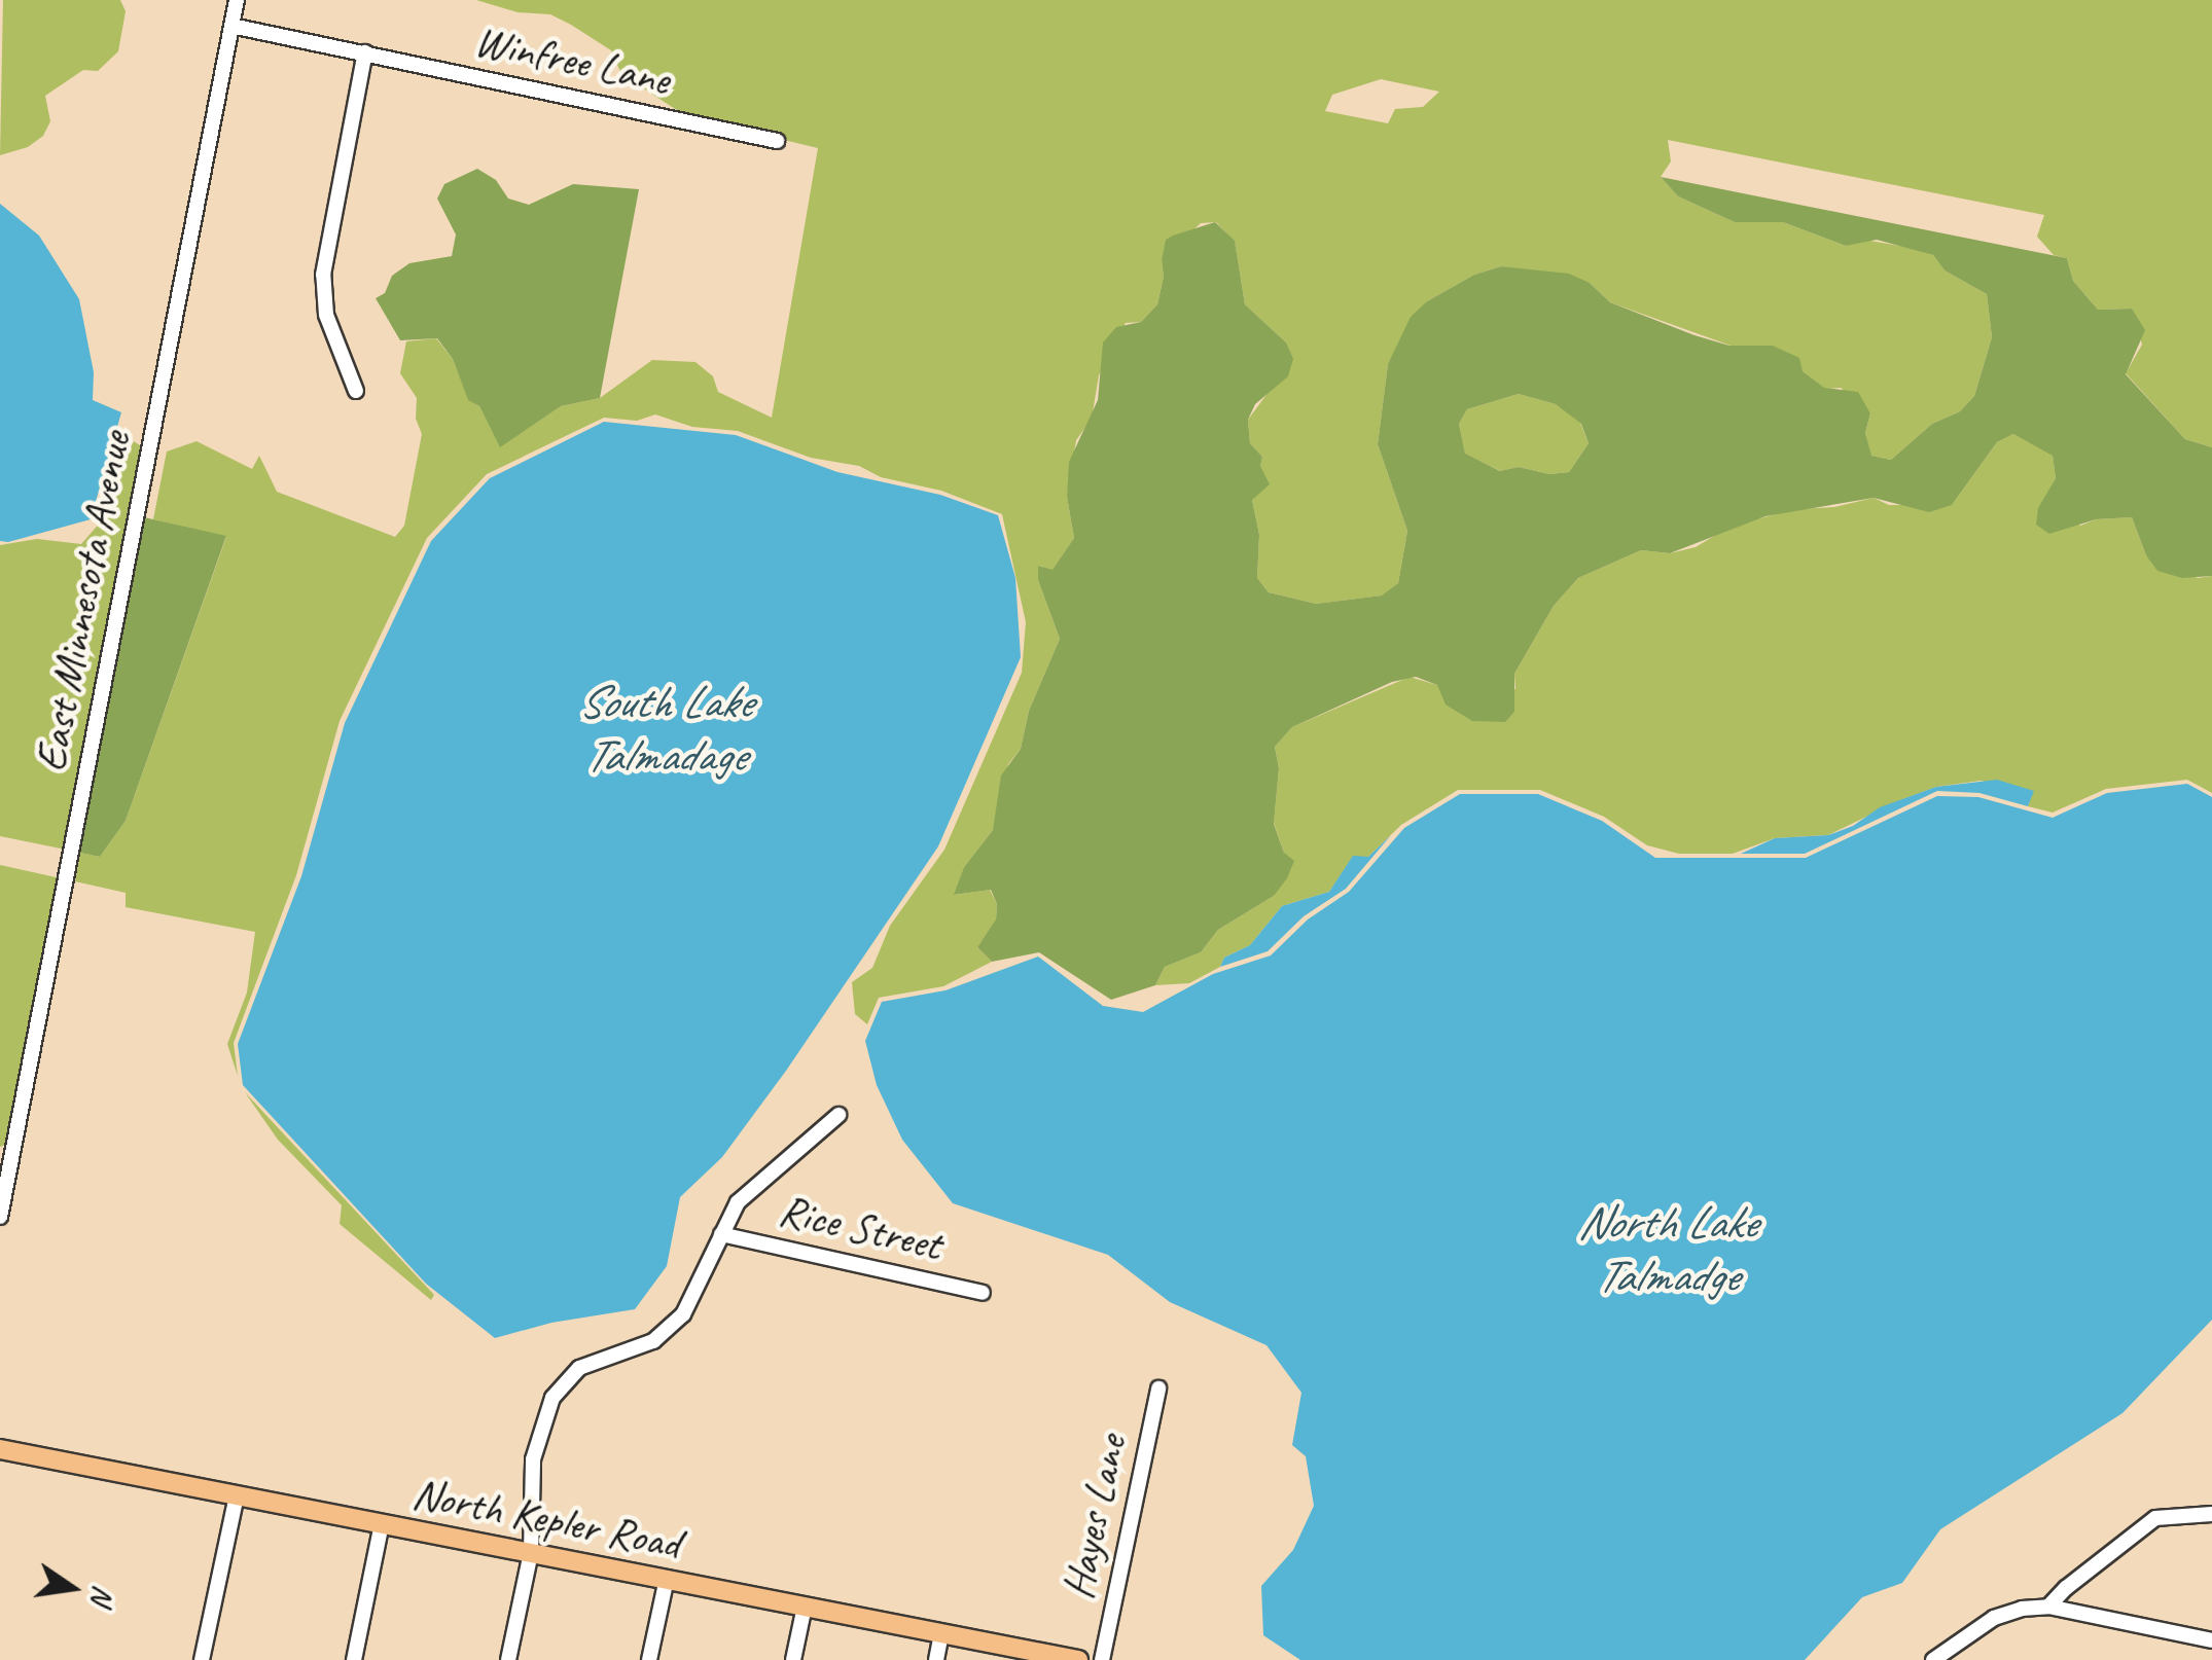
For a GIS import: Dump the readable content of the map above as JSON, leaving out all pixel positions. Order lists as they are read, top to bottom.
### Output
{
  "streets": {
    "main road": ["North Kepler Road"],
    "street": [
      "Winfree Lane",
      "East Minnesota Avenue",
      "Rice Street",
      "Hayes Lane"
    ]
  },
  "crossings": [
    ["Winfree Lane", "East Minnesota Avenue"]
  ],
  "water": ["South Lake Talmadage", "North Lake Talmadge"],
  "north": "right"
}
